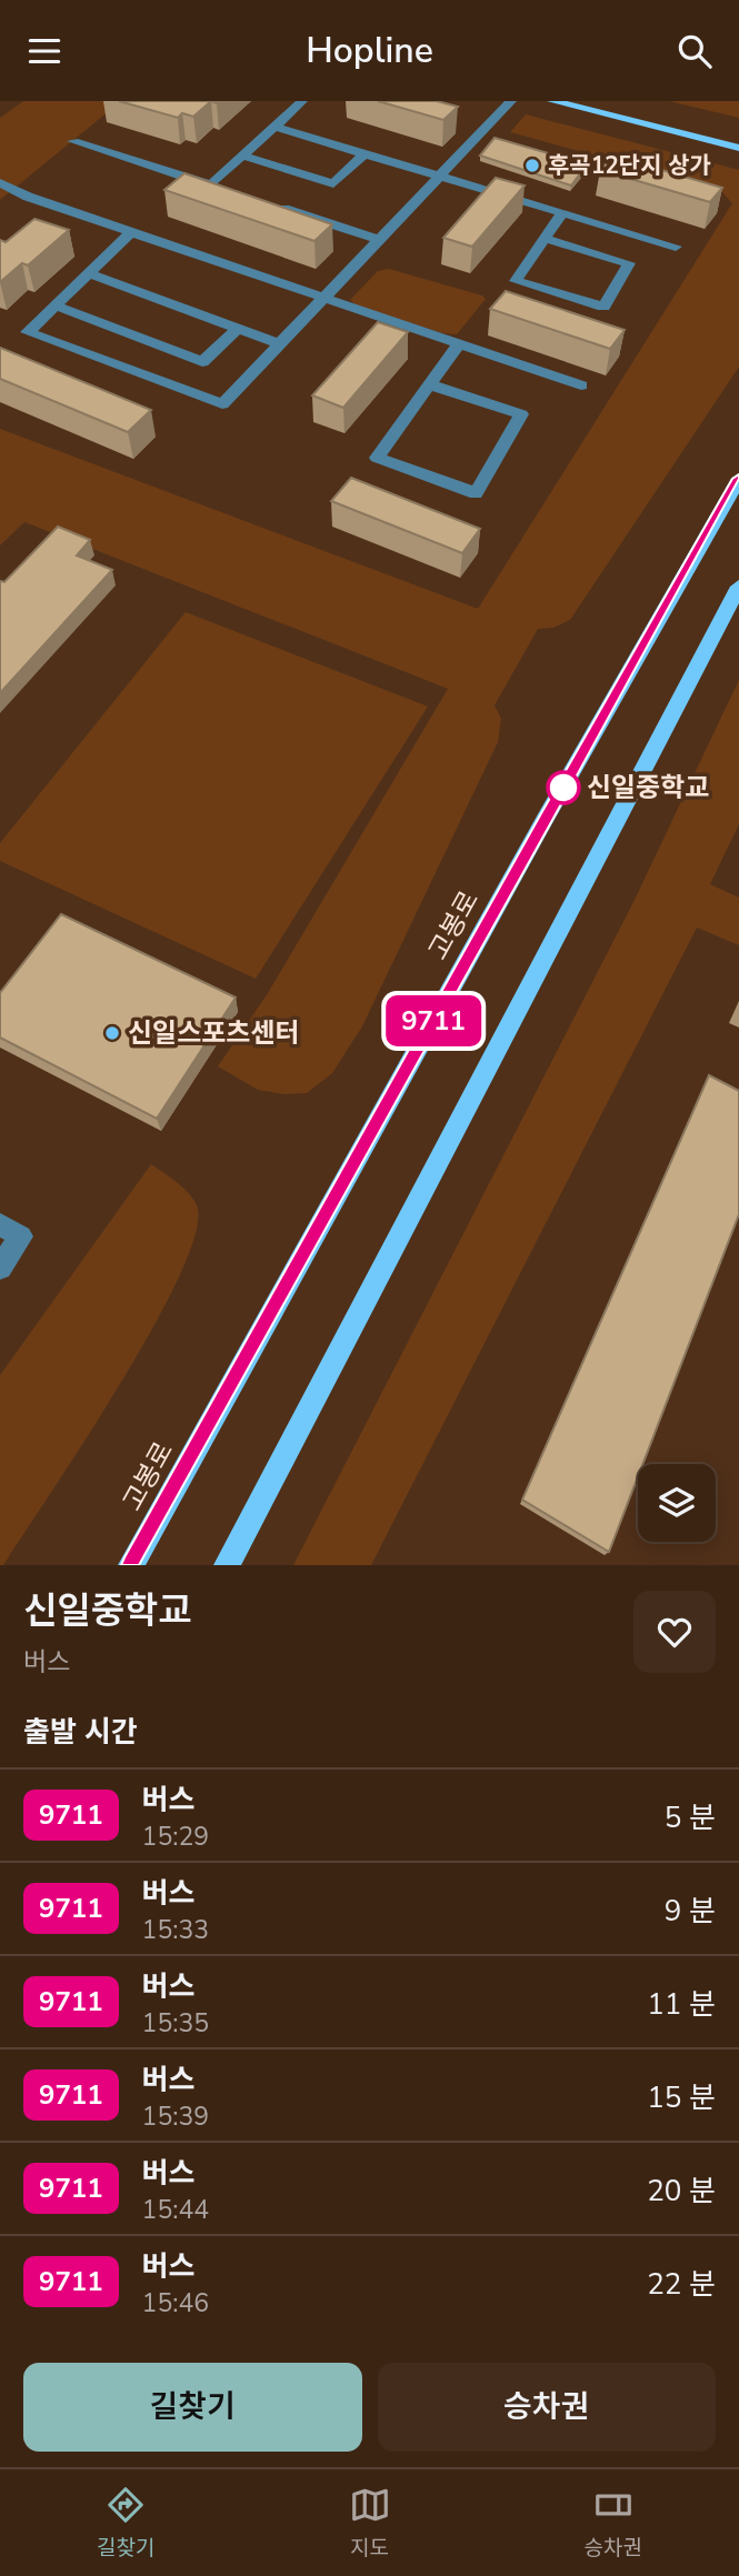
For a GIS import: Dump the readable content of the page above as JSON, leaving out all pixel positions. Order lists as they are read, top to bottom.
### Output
{
  "streets": {
    "main road": ["고봉로"]
  },
  "places": ["후곡12단지 상가", "신일중학교", "신일스포츠센터"],
  "lines": ["bus line 9711"],
  "page": {
    "header": "Hopline",
    "on_map": "9711",
    "heading": [
      ["신일중학교", "버스"],
      "출발 시간"
    ],
    "list": [
      {
        "mark": "9711",
        "name": "버스",
        "note": "15:29",
        "value": "5 분"
      },
      {
        "mark": "9711",
        "name": "버스",
        "note": "15:33",
        "value": "9 분"
      },
      {
        "mark": "9711",
        "name": "버스",
        "note": "15:35",
        "value": "11 분"
      },
      {
        "mark": "9711",
        "name": "버스",
        "note": "15:39",
        "value": "15 분"
      },
      {
        "mark": "9711",
        "name": "버스",
        "note": "15:44",
        "value": "20 분"
      },
      {
        "mark": "9711",
        "name": "버스",
        "note": "15:46",
        "value": "22 분"
      }
    ],
    "buttons": ["길찾기", "승차권"],
    "tabs": ["길찾기", "지도", "승차권"]
  }
}
